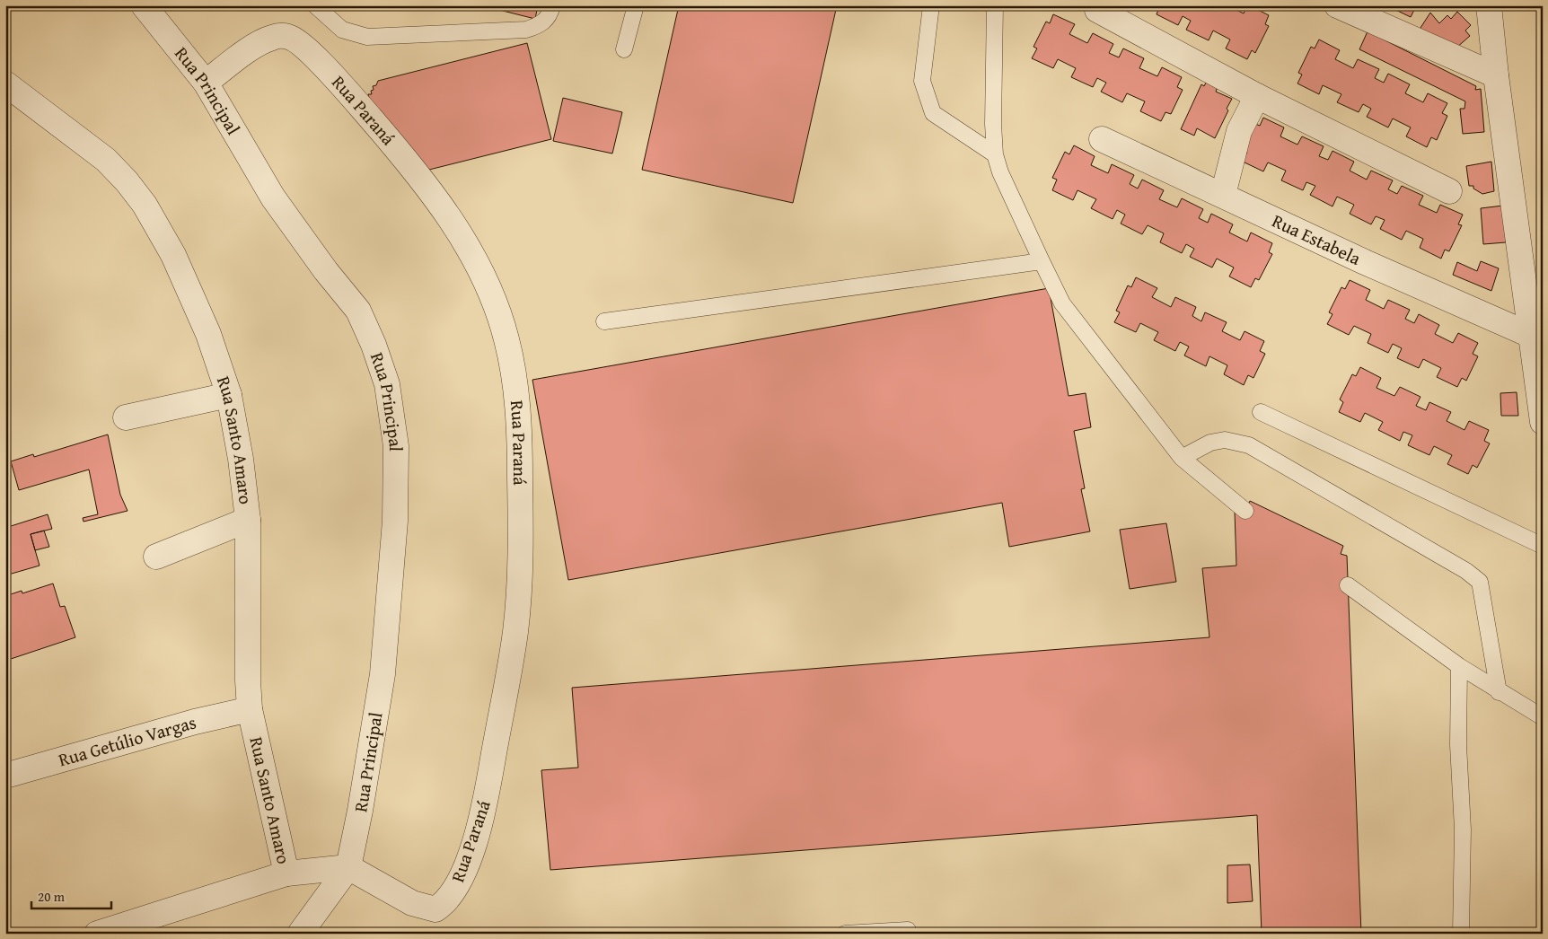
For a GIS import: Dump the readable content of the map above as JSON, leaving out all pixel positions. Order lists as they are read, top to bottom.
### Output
{
  "streets": {
    "street": [
      "Rua Principal",
      "Rua Paraná",
      "Rua Estabela",
      "Rua Santo Amaro",
      "Rua Getúlio Vargas"
    ]
  },
  "crossings": [
    ["Rua Principal", "Rua Paraná"],
    ["Rua Santo Amaro", "Rua Getúlio Vargas"]
  ],
  "scale_bar": "20 m"
}
